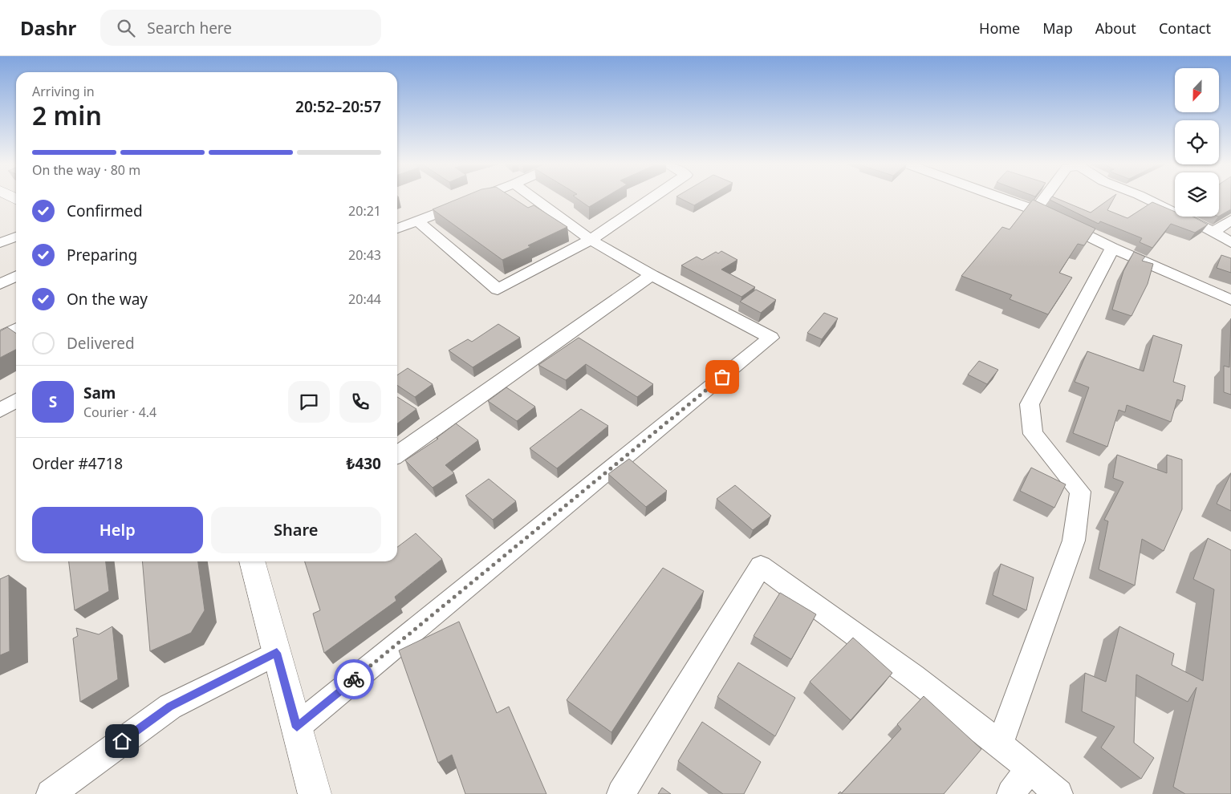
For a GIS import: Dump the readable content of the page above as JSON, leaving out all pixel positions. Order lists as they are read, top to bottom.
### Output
{
  "north": "bottom",
  "page": {
    "header": "Dashr",
    "search": "Search here",
    "nav": [
      "Home",
      "Map",
      "About",
      "Contact"
    ],
    "heading": ["2 min", "Arriving in", "20:52–20:57"],
    "panel": [
      "Sam",
      "Courier · 4.4",
      "Order #4718",
      "₺430"
    ],
    "bar": "On the way · 80 m",
    "list": [
      ["Confirmed", "20:21"],
      ["Preparing", "20:43"],
      ["On the way", "20:44"],
      "Delivered"
    ],
    "round": "S",
    "buttons": ["Help", "Share"]
  }
}
